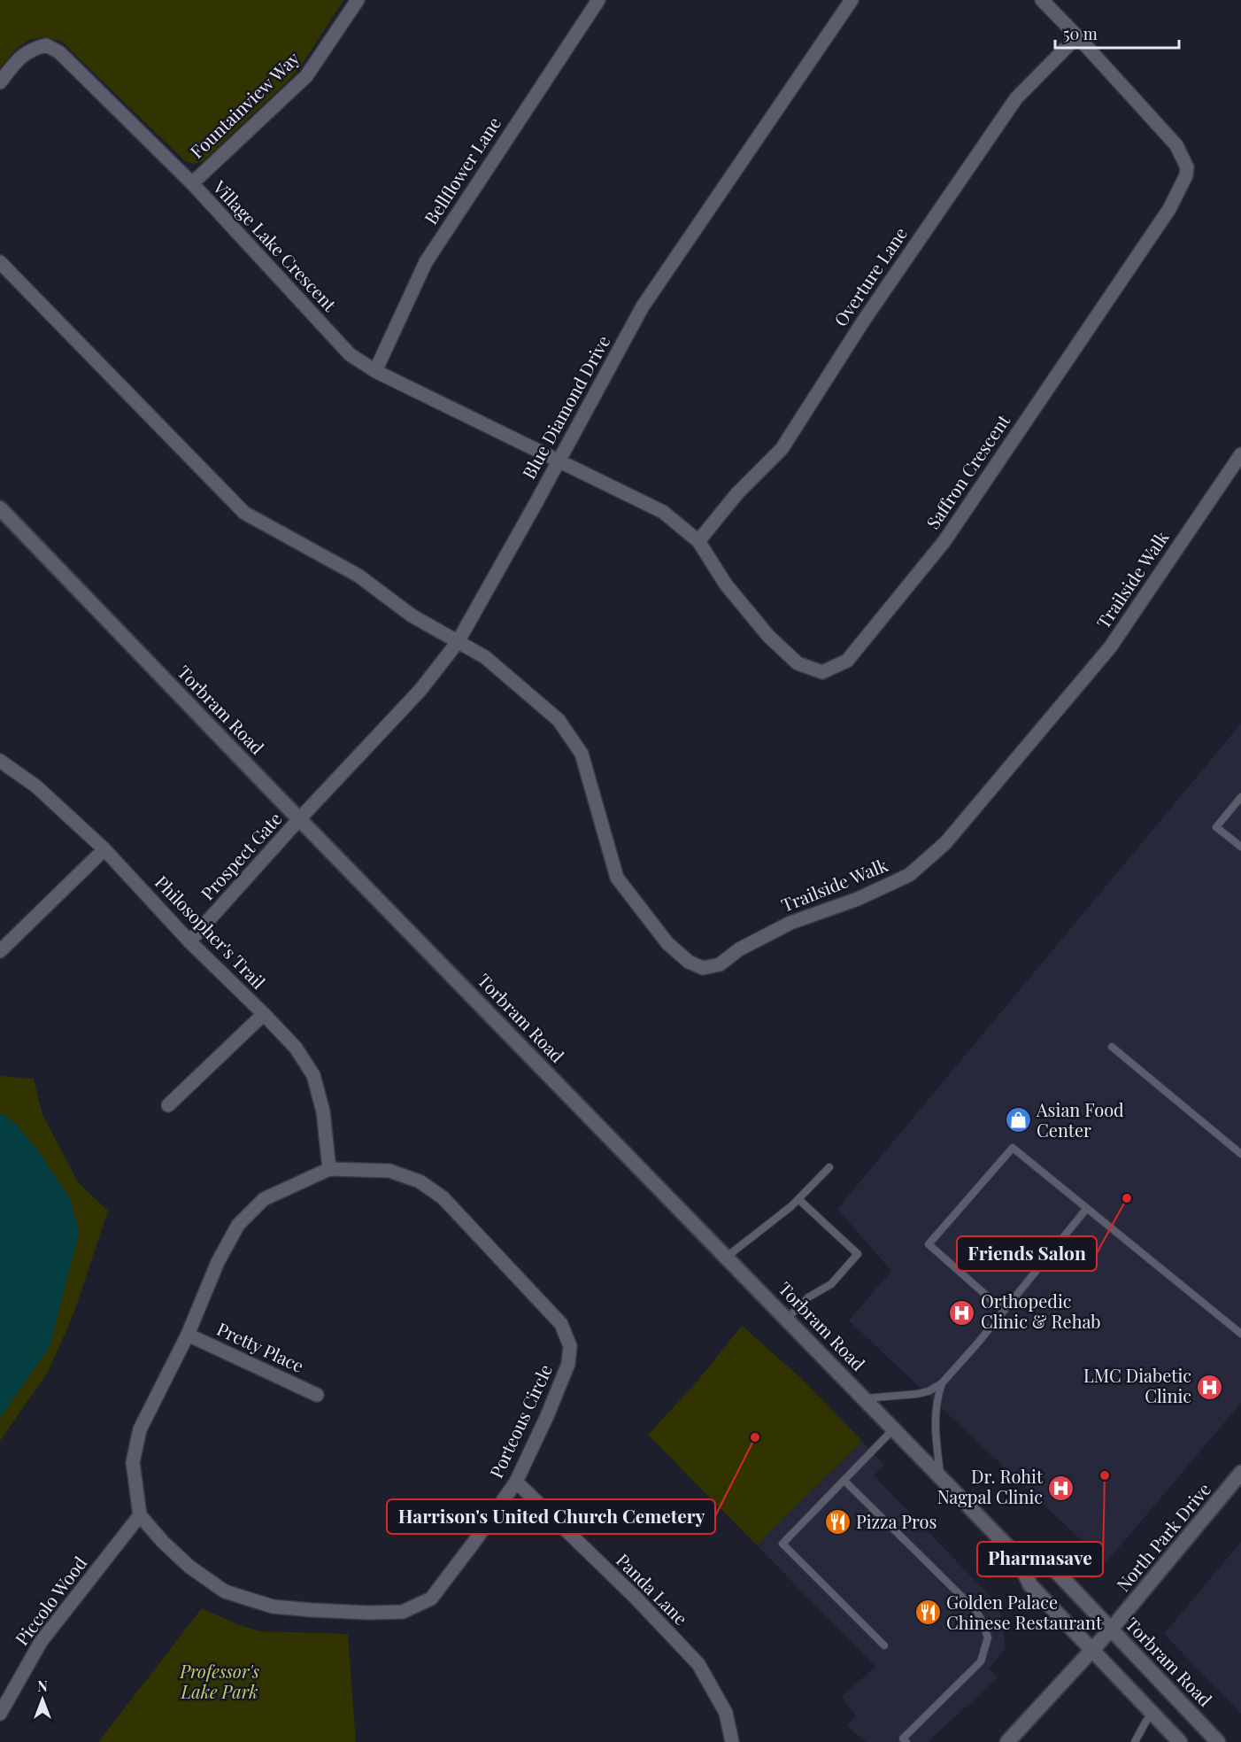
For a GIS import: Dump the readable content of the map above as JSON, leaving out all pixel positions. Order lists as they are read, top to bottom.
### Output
{
  "streets": {
    "main road": ["Torbram Road", "North Park Drive"],
    "street": [
      "Fountainview Way",
      "Bellflower Lane",
      "Village Lake Crescent",
      "Overture Lane",
      "Blue Diamond Drive",
      "Saffron Crescent",
      "Trailside Walk",
      "Prospect Gate",
      "Philosopher's Trail",
      "Pretty Place",
      "Porteous Circle",
      "Panda Lane",
      "Piccolo Wood"
    ]
  },
  "crossings": [
    ["Fountainview Way", "Village Lake Crescent"],
    ["Bellflower Lane", "Village Lake Crescent"],
    ["Village Lake Crescent", "Blue Diamond Drive"],
    ["Village Lake Crescent", "Saffron Crescent"],
    ["Overture Lane", "Saffron Crescent"],
    ["Blue Diamond Drive", "Saffron Crescent"],
    ["Blue Diamond Drive", "Trailside Walk"],
    ["Blue Diamond Drive", "Torbram Road"],
    ["Blue Diamond Drive", "Prospect Gate"],
    ["Torbram Road", "Prospect Gate"],
    ["Torbram Road", "North Park Drive"],
    ["Prospect Gate", "Philosopher's Trail"],
    ["Philosopher's Trail", "Porteous Circle"],
    ["Pretty Place", "Porteous Circle"],
    ["Porteous Circle", "Panda Lane"],
    ["Porteous Circle", "Piccolo Wood"]
  ],
  "parks": ["Professor's Lake Park"],
  "places": {
    "shop": ["Asian Food Center"],
    "other": ["Friends Salon", "Harrison's United Church Cemetery", "Pharmasave"],
    "hospital": ["Orthopedic Clinic & Rehab", "LMC Diabetic Clinic", "Dr. Rohit Nagpal Clinic"],
    "restaurant": ["Pizza Pros", "Golden Palace Chinese Restaurant"]
  },
  "scale_bar": "50 m",
  "north": "top"
}
